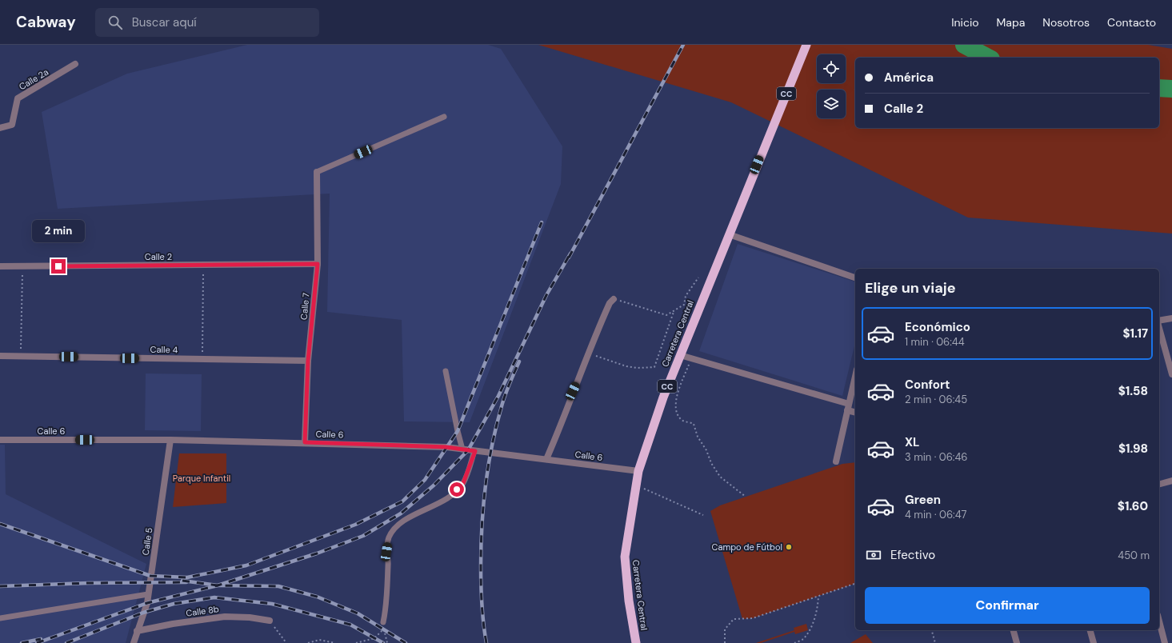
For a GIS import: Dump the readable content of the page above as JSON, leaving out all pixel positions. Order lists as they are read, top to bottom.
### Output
{
  "streets": {
    "highway": ["CC", "Carretera Central"],
    "street": [
      "Calle 2a",
      "Calle 2",
      "Calle 7",
      "Calle 4",
      "Calle 6",
      "Calle 5",
      "Calle 8b"
    ]
  },
  "crossings": [
    ["Calle 2", "Calle 7"],
    ["Calle 7", "Calle 4"],
    ["Calle 7", "Calle 6"],
    ["Carretera Central", "Calle 6"],
    ["Calle 6", "Calle 5"],
    ["Calle 5", "Calle 8b"]
  ],
  "parks": ["Parque Infantil"],
  "places": ["Campo de Fútbol"],
  "page": {
    "header": "Cabway",
    "search": "Buscar aquí",
    "nav": [
      "Inicio",
      "Mapa",
      "Nosotros",
      "Contacto"
    ],
    "banner": ["América", "Calle 2"],
    "bubble": "2 min",
    "heading": "Elige un viaje",
    "list": [
      {
        "name": "Económico",
        "note": "1 min · 06:44",
        "value": "$1.17"
      },
      {
        "name": "Confort",
        "note": "2 min · 06:45",
        "value": "$1.58"
      },
      {
        "name": "XL",
        "note": "3 min · 06:46",
        "value": "$1.98"
      },
      {
        "name": "Green",
        "note": "4 min · 06:47",
        "value": "$1.60"
      }
    ],
    "pay": ["Efectivo", "450 m"],
    "buttons": "Confirmar"
  }
}
